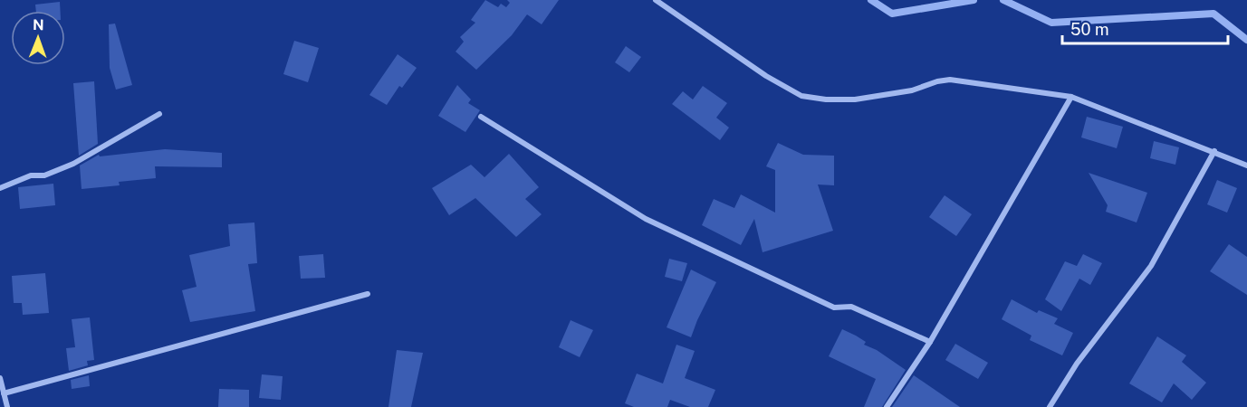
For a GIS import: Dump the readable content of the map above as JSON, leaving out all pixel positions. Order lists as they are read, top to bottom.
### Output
{
  "scale_bar": "50 m",
  "north": "top"
}
